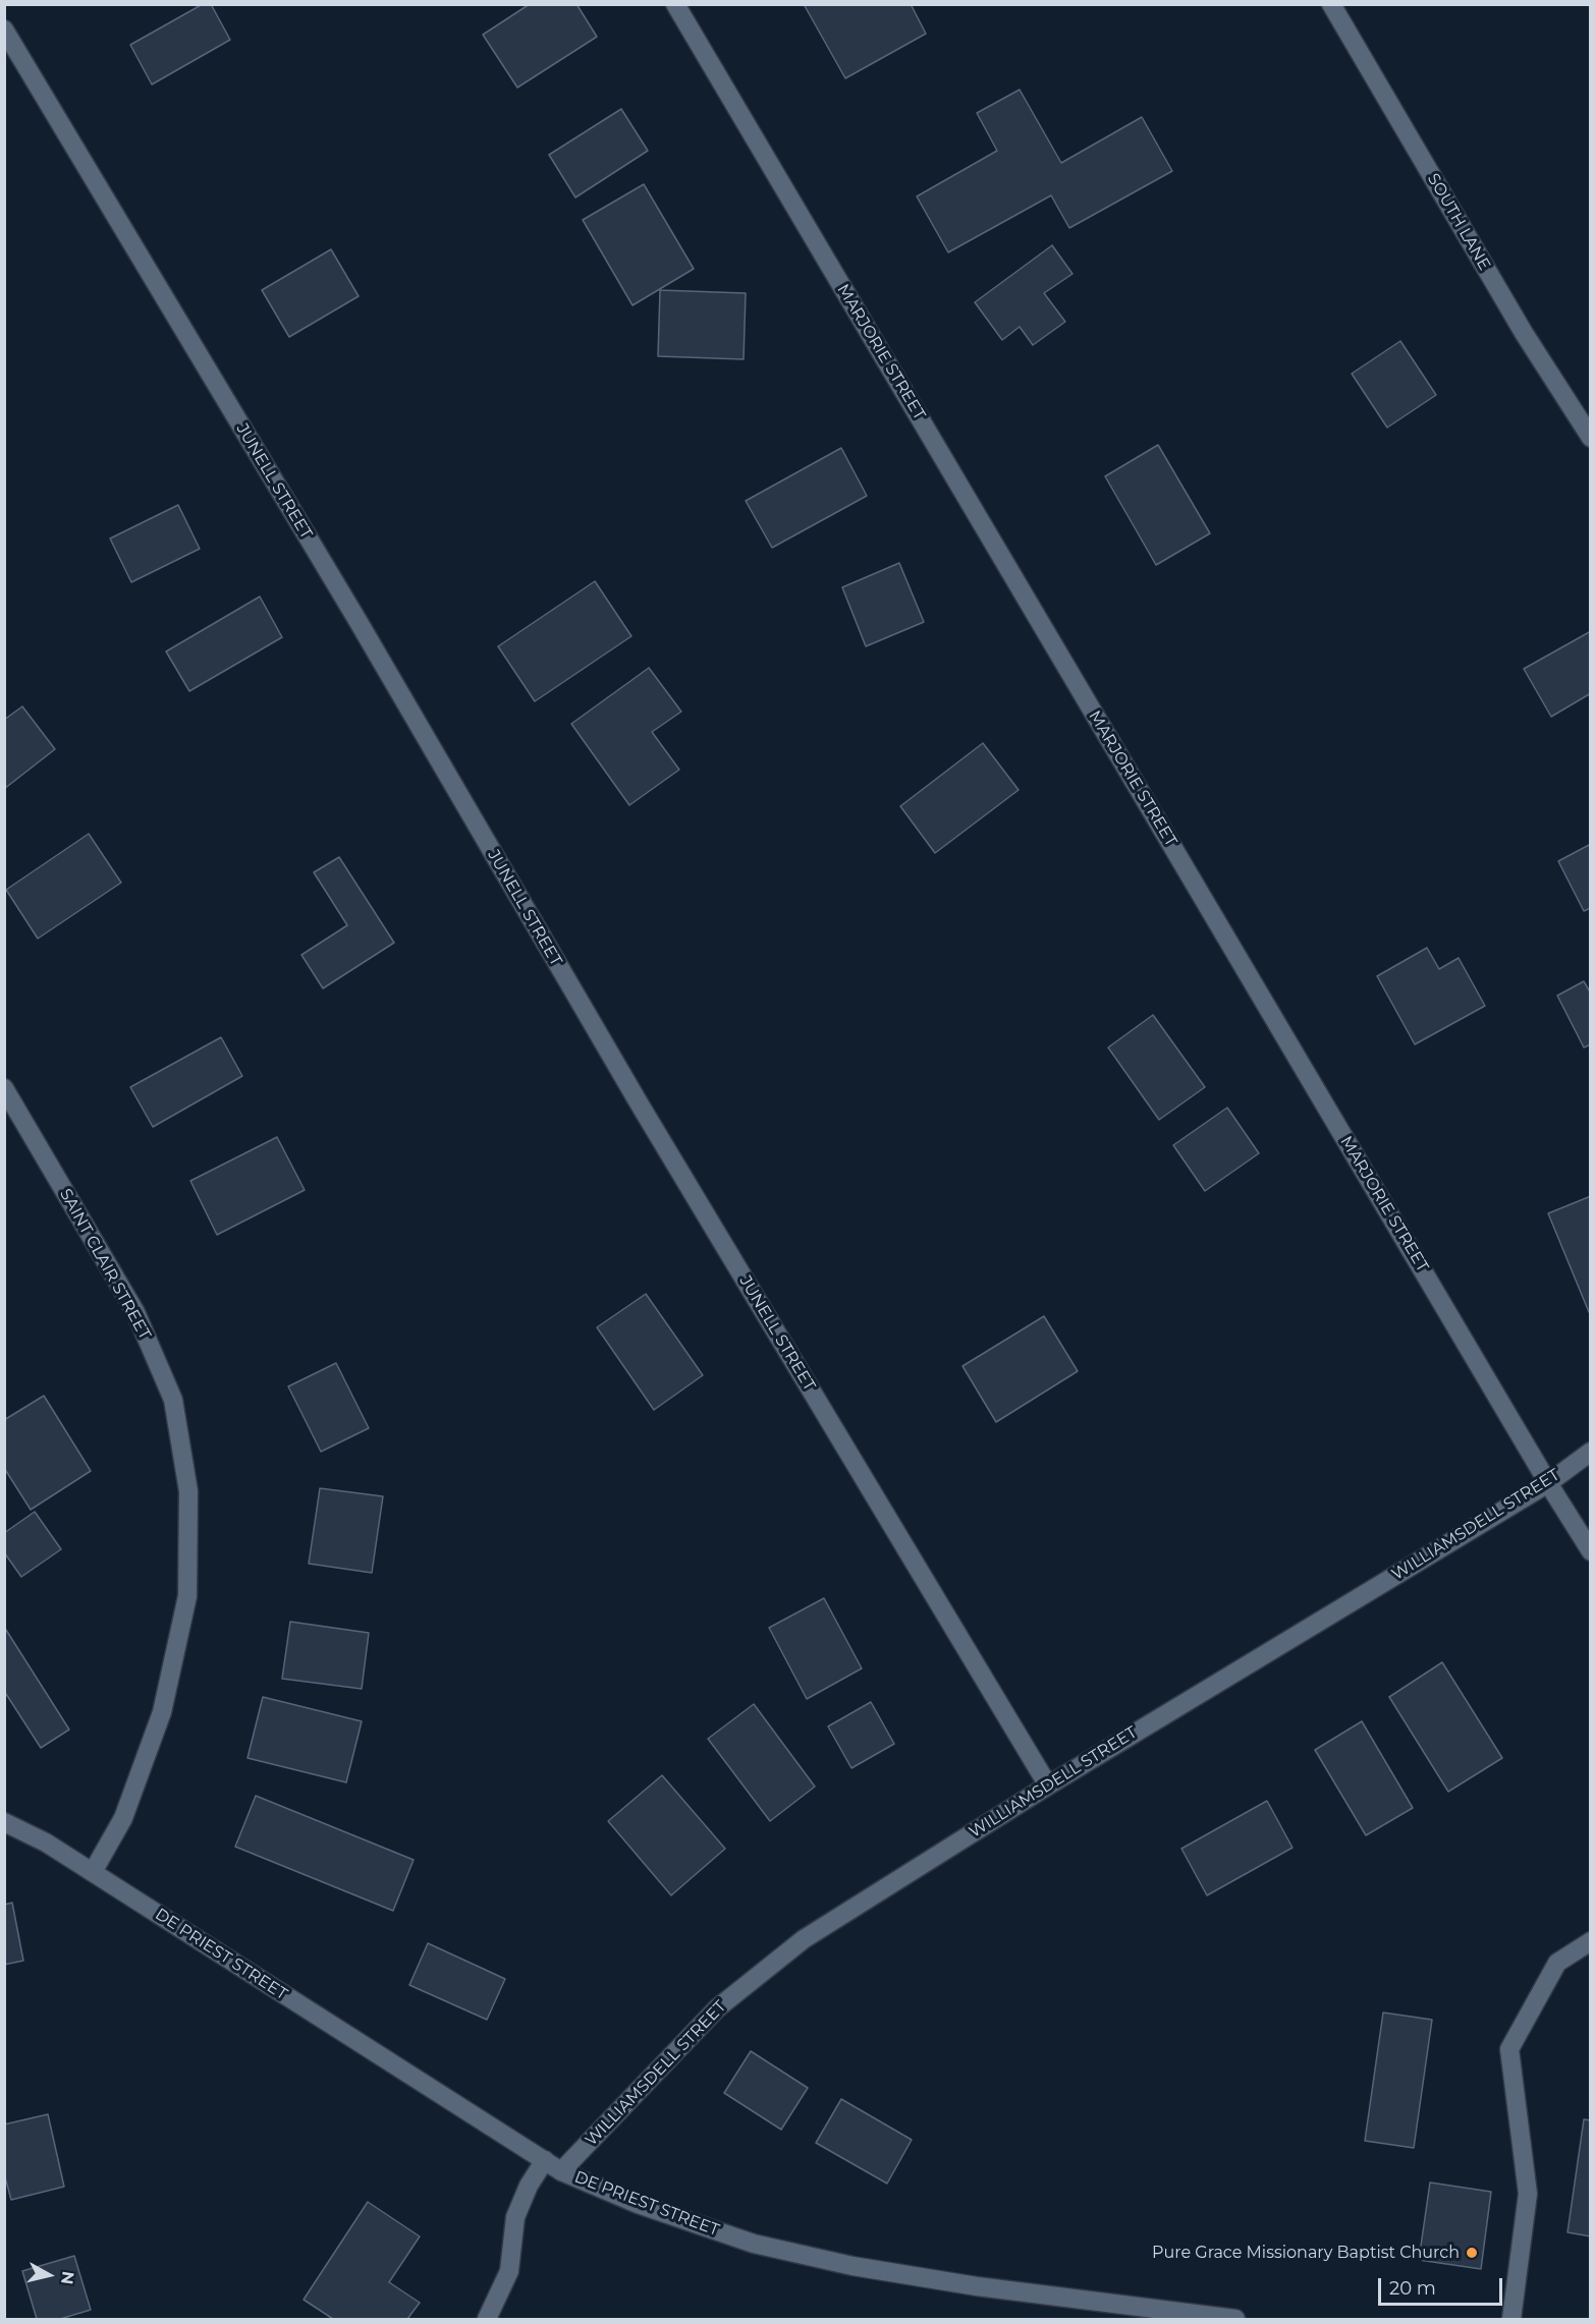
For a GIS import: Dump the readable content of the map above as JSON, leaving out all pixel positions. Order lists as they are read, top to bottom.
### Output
{
  "streets": {
    "street": [
      "SOUTH LANE",
      "MARJORIE STREET",
      "JUNELL STREET",
      "SAINT CLAIR STREET",
      "WILLIAMSDELL STREET",
      "DE PRIEST STREET"
    ]
  },
  "crossings": [
    ["MARJORIE STREET", "WILLIAMSDELL STREET"],
    ["JUNELL STREET", "WILLIAMSDELL STREET"],
    ["SAINT CLAIR STREET", "DE PRIEST STREET"],
    ["WILLIAMSDELL STREET", "DE PRIEST STREET"]
  ],
  "places": ["Pure Grace Missionary Baptist Church"],
  "scale_bar": "20 m",
  "north": "right"
}
